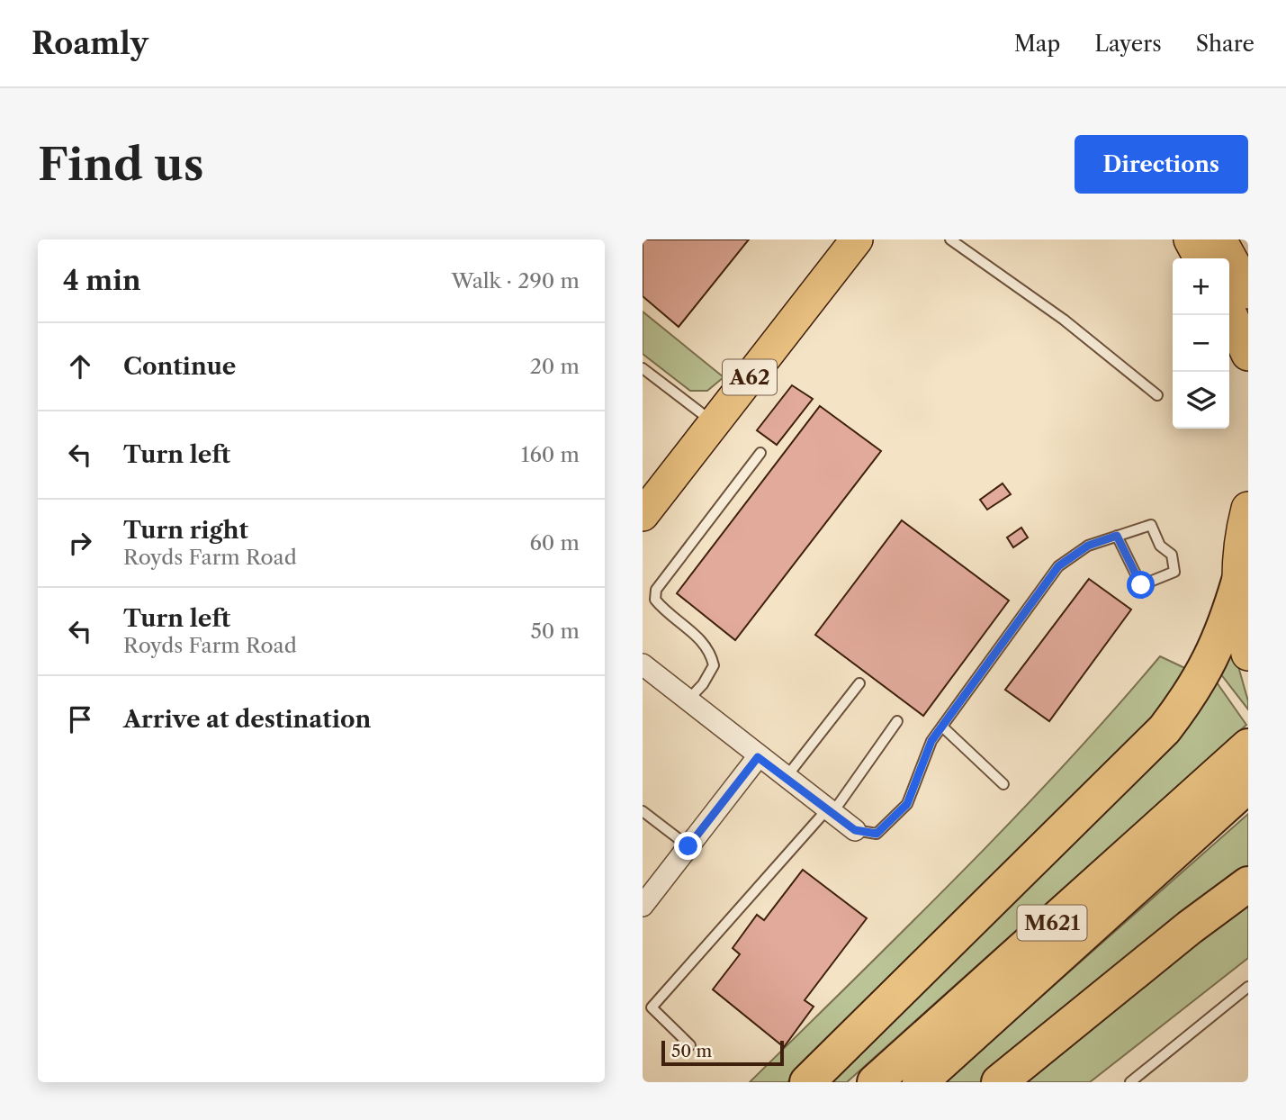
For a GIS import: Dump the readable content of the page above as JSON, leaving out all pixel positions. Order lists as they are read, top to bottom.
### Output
{
  "streets": {
    "highway": ["M621"],
    "main road": ["A62"]
  },
  "scale_bar": "50 m",
  "page": {
    "header": "Roamly",
    "nav": ["Map", "Layers", "Share"],
    "buttons": "Directions",
    "title": "Find us",
    "heading": ["4 min", "Walk · 290 m"],
    "map_buttons": ["+", "−"],
    "list": [
      ["Continue", "20 m"],
      ["Turn left", "160 m"],
      ["Turn right", "Royds Farm Road", "60 m"],
      ["Turn left", "Royds Farm Road", "50 m"],
      "Arrive at destination"
    ],
    "scale": "50 m"
  }
}
